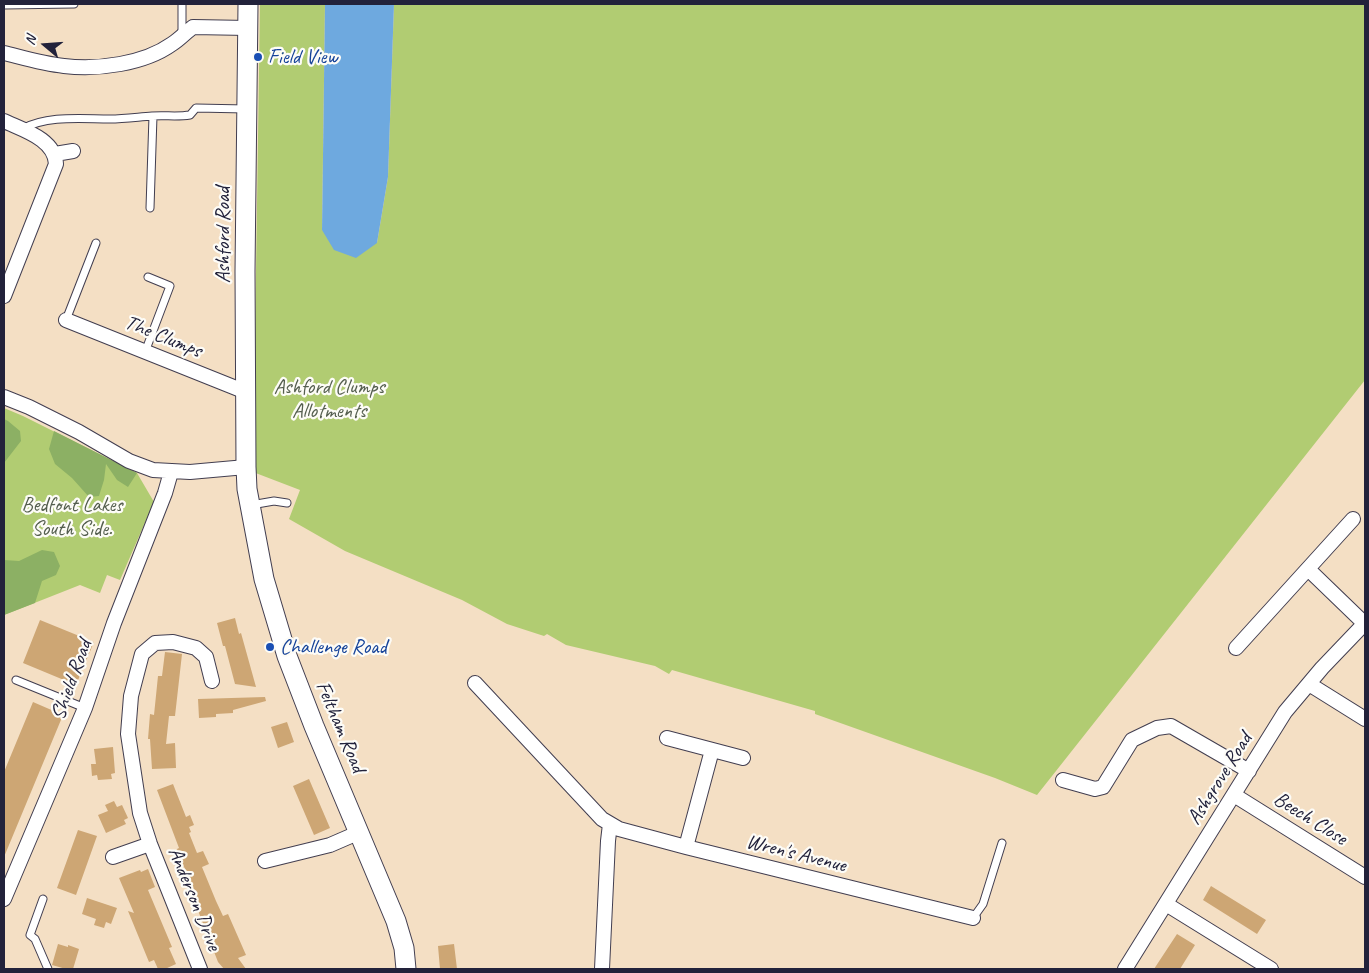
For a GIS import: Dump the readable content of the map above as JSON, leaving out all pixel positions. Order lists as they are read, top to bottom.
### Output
{
  "streets": {
    "main road": ["Ashford Road", "Feltham Road"],
    "street": [
      "The Clumps",
      "Shield Road",
      "Ashgrove Road",
      "Beech Close",
      "Wren's Avenue",
      "Anderson Drive"
    ]
  },
  "crossings": [
    ["Ashford Road", "The Clumps"],
    ["Ashford Road", "Feltham Road"],
    ["Ashgrove Road", "Beech Close"]
  ],
  "parks": ["Ashford Clumps Allotments", "Bedfont Lakes South Side."],
  "places": ["Field View", "Challenge Road"],
  "north": "left"
}
